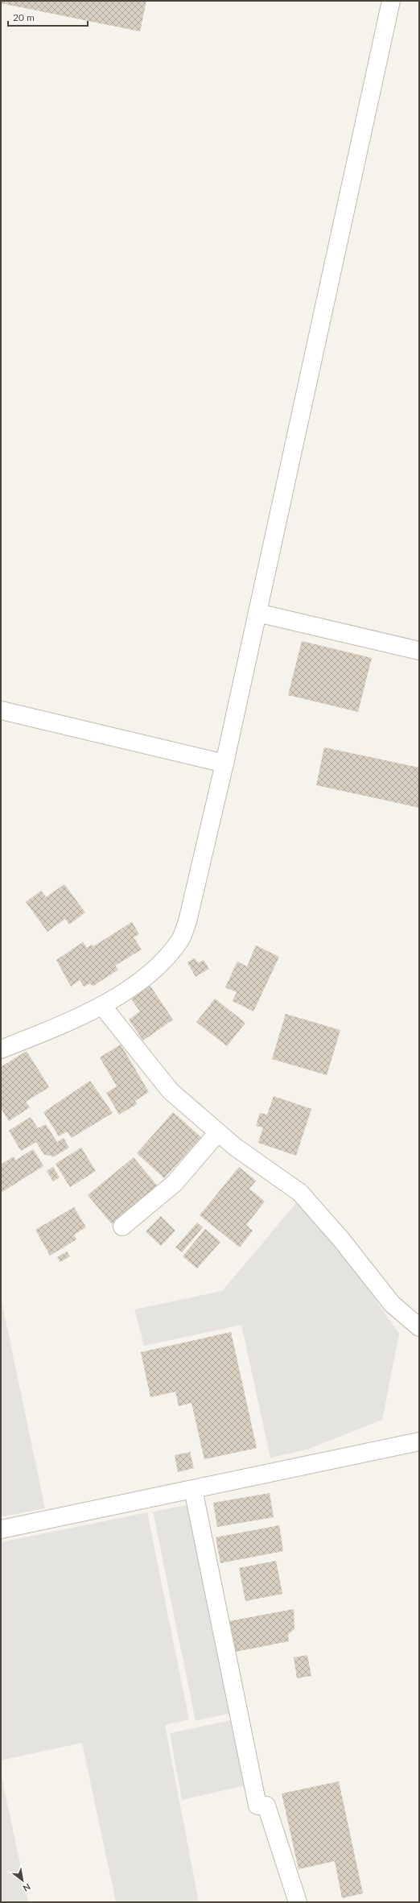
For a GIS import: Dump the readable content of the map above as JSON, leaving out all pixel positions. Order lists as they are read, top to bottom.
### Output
{
  "scale_bar": "20 m",
  "north": "bottom right"
}
